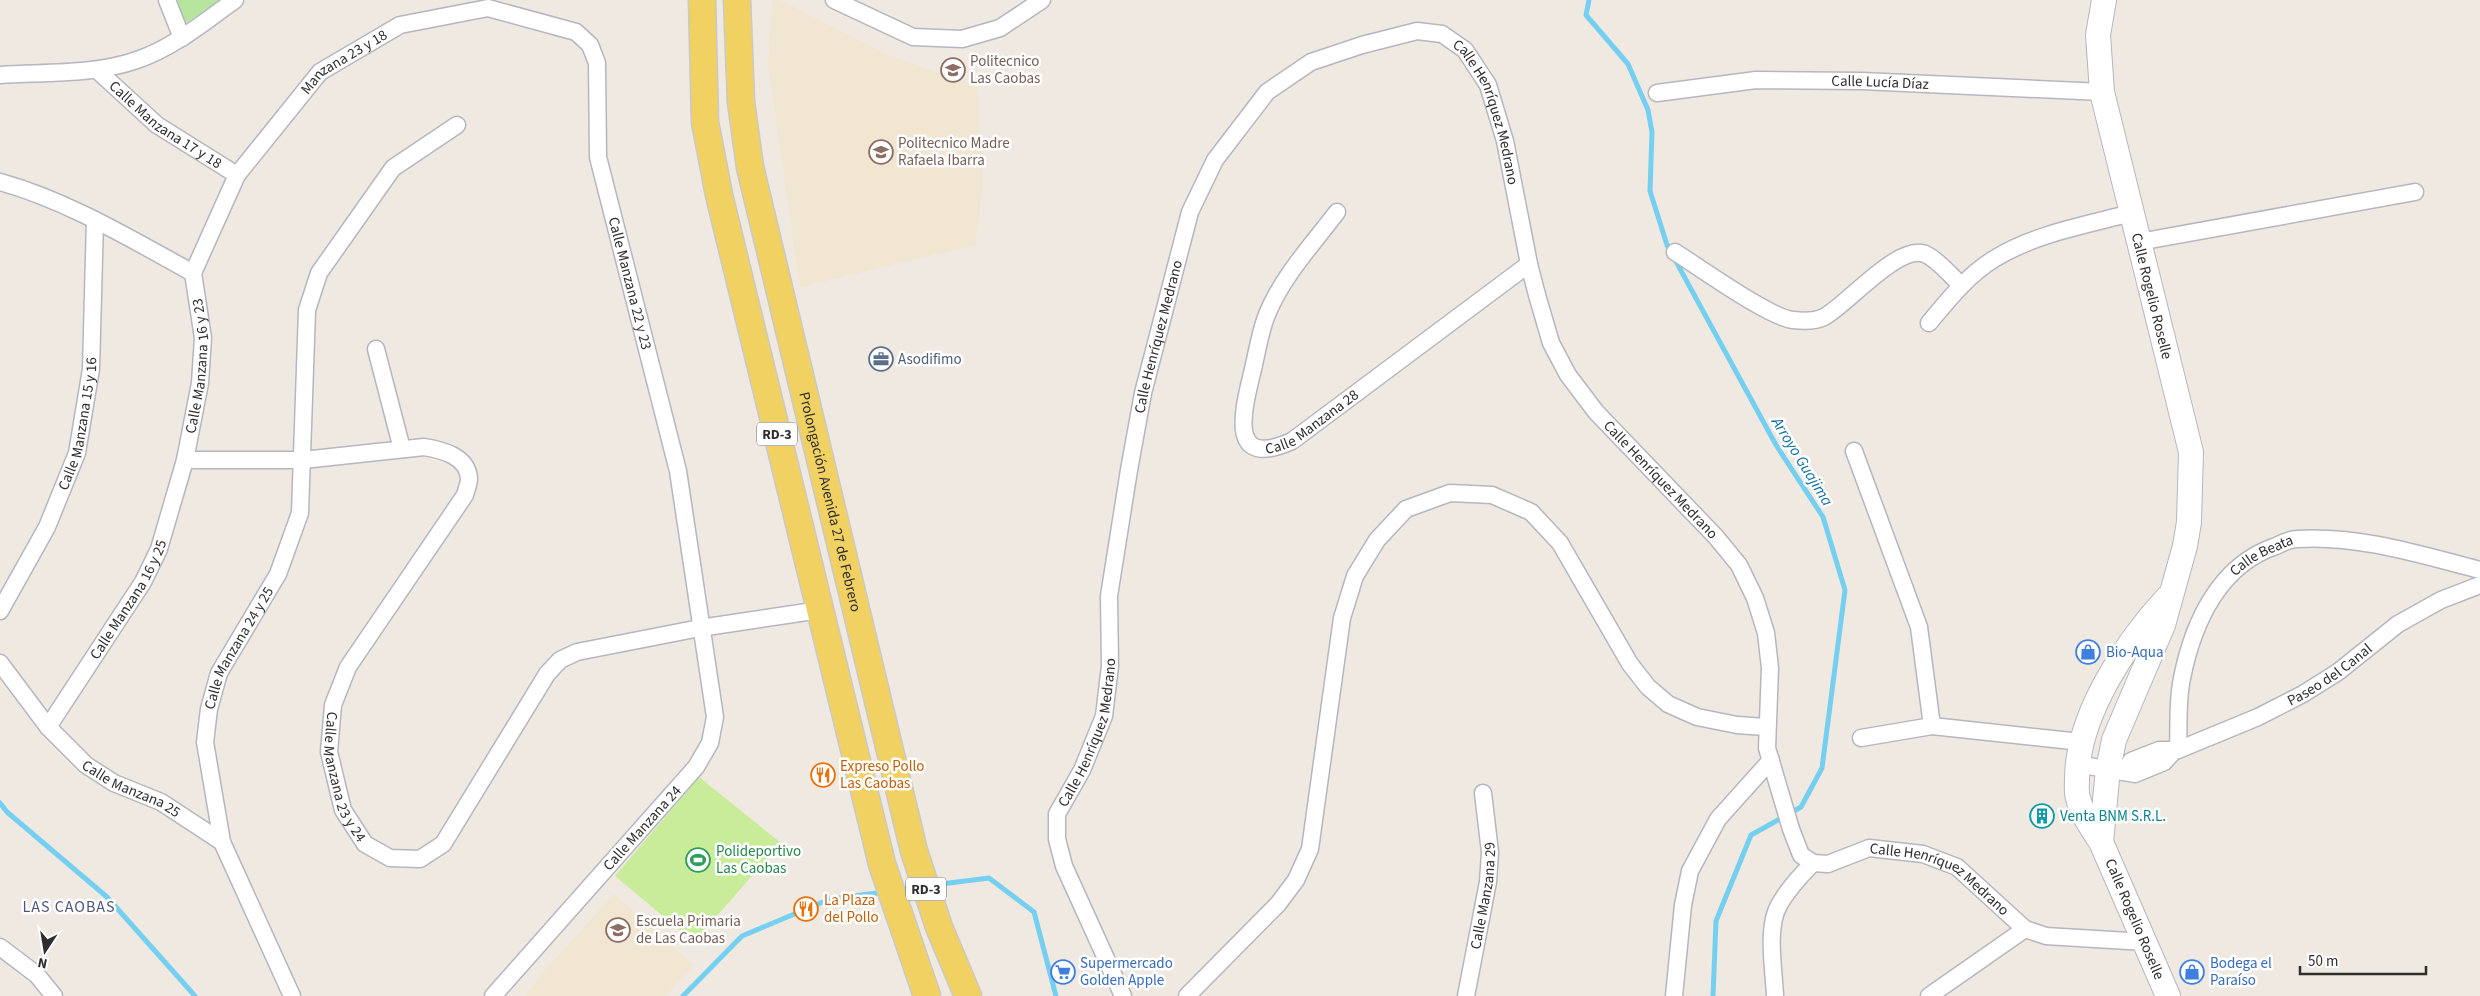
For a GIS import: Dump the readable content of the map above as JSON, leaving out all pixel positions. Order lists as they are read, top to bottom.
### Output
{
  "streets": {
    "main road": ["RD-3", "Prolongación Avenida 27 de Febrero"],
    "street": [
      "Manzana 23 y 18",
      "Calle Lucía Díaz",
      "Calle Henríquez Medrano",
      "Calle Manzana 17 y 18",
      "Calle Manzana 22 y 23",
      "Calle Rogelio Roselle",
      "Calle Manzana 16 y 23",
      "Calle Manzana 28",
      "Calle Manzana 15 y 16",
      "Calle Beata",
      "Calle Manzana 16 y 25",
      "Calle Manzana 24 y 25",
      "Paseo del Canal",
      "Calle Manzana 23 y 24",
      "Calle Manzana 25",
      "Calle Manzana 24",
      "Calle Manzana 29"
    ]
  },
  "crossings": [
    ["Manzana 23 y 18", "Calle Manzana 17 y 18"],
    ["Manzana 23 y 18", "Calle Manzana 22 y 23"],
    ["Manzana 23 y 18", "Calle Manzana 16 y 23"],
    ["Calle Lucía Díaz", "Calle Rogelio Roselle"],
    ["Calle Henríquez Medrano", "Calle Rogelio Roselle"],
    ["Calle Henríquez Medrano", "Calle Manzana 28"],
    ["Calle Manzana 22 y 23", "Calle Manzana 23 y 24"],
    ["Calle Manzana 22 y 23", "Calle Manzana 24"],
    ["Calle Rogelio Roselle", "Paseo del Canal"],
    ["Calle Manzana 16 y 23", "Calle Manzana 16 y 25"],
    ["Calle Manzana 16 y 23", "Calle Manzana 23 y 24"],
    ["RD-3", "Calle Manzana 23 y 24"],
    ["Calle Beata", "Paseo del Canal"],
    ["Calle Manzana 16 y 25", "Calle Manzana 23 y 24"],
    ["Calle Manzana 16 y 25", "Calle Manzana 25"],
    ["Calle Manzana 24 y 25", "Calle Manzana 23 y 24"],
    ["Calle Manzana 24 y 25", "Calle Manzana 25"],
    ["Calle Manzana 23 y 24", "Calle Manzana 24"]
  ],
  "districts": ["LAS CAOBAS"],
  "water": ["Arroyo Guajima"],
  "places": {
    "school or university": ["Politecnico Las Caobas", "Politecnico Madre Rafaela Ibarra", "Escuela Primaria de Las Caobas"],
    "office": ["Asodifimo"],
    "shop": ["Bio-Aqua", "Bodega el Paraíso"],
    "restaurant": ["Expreso Pollo Las Caobas", "La Plaza del Pollo"],
    "building": ["Venta BNM S.R.L."],
    "sports": ["Polideportivo Las Caobas"],
    "supermarket": ["Supermercado Golden Apple"]
  },
  "scale_bar": "50 m",
  "north": "bottom"
}
